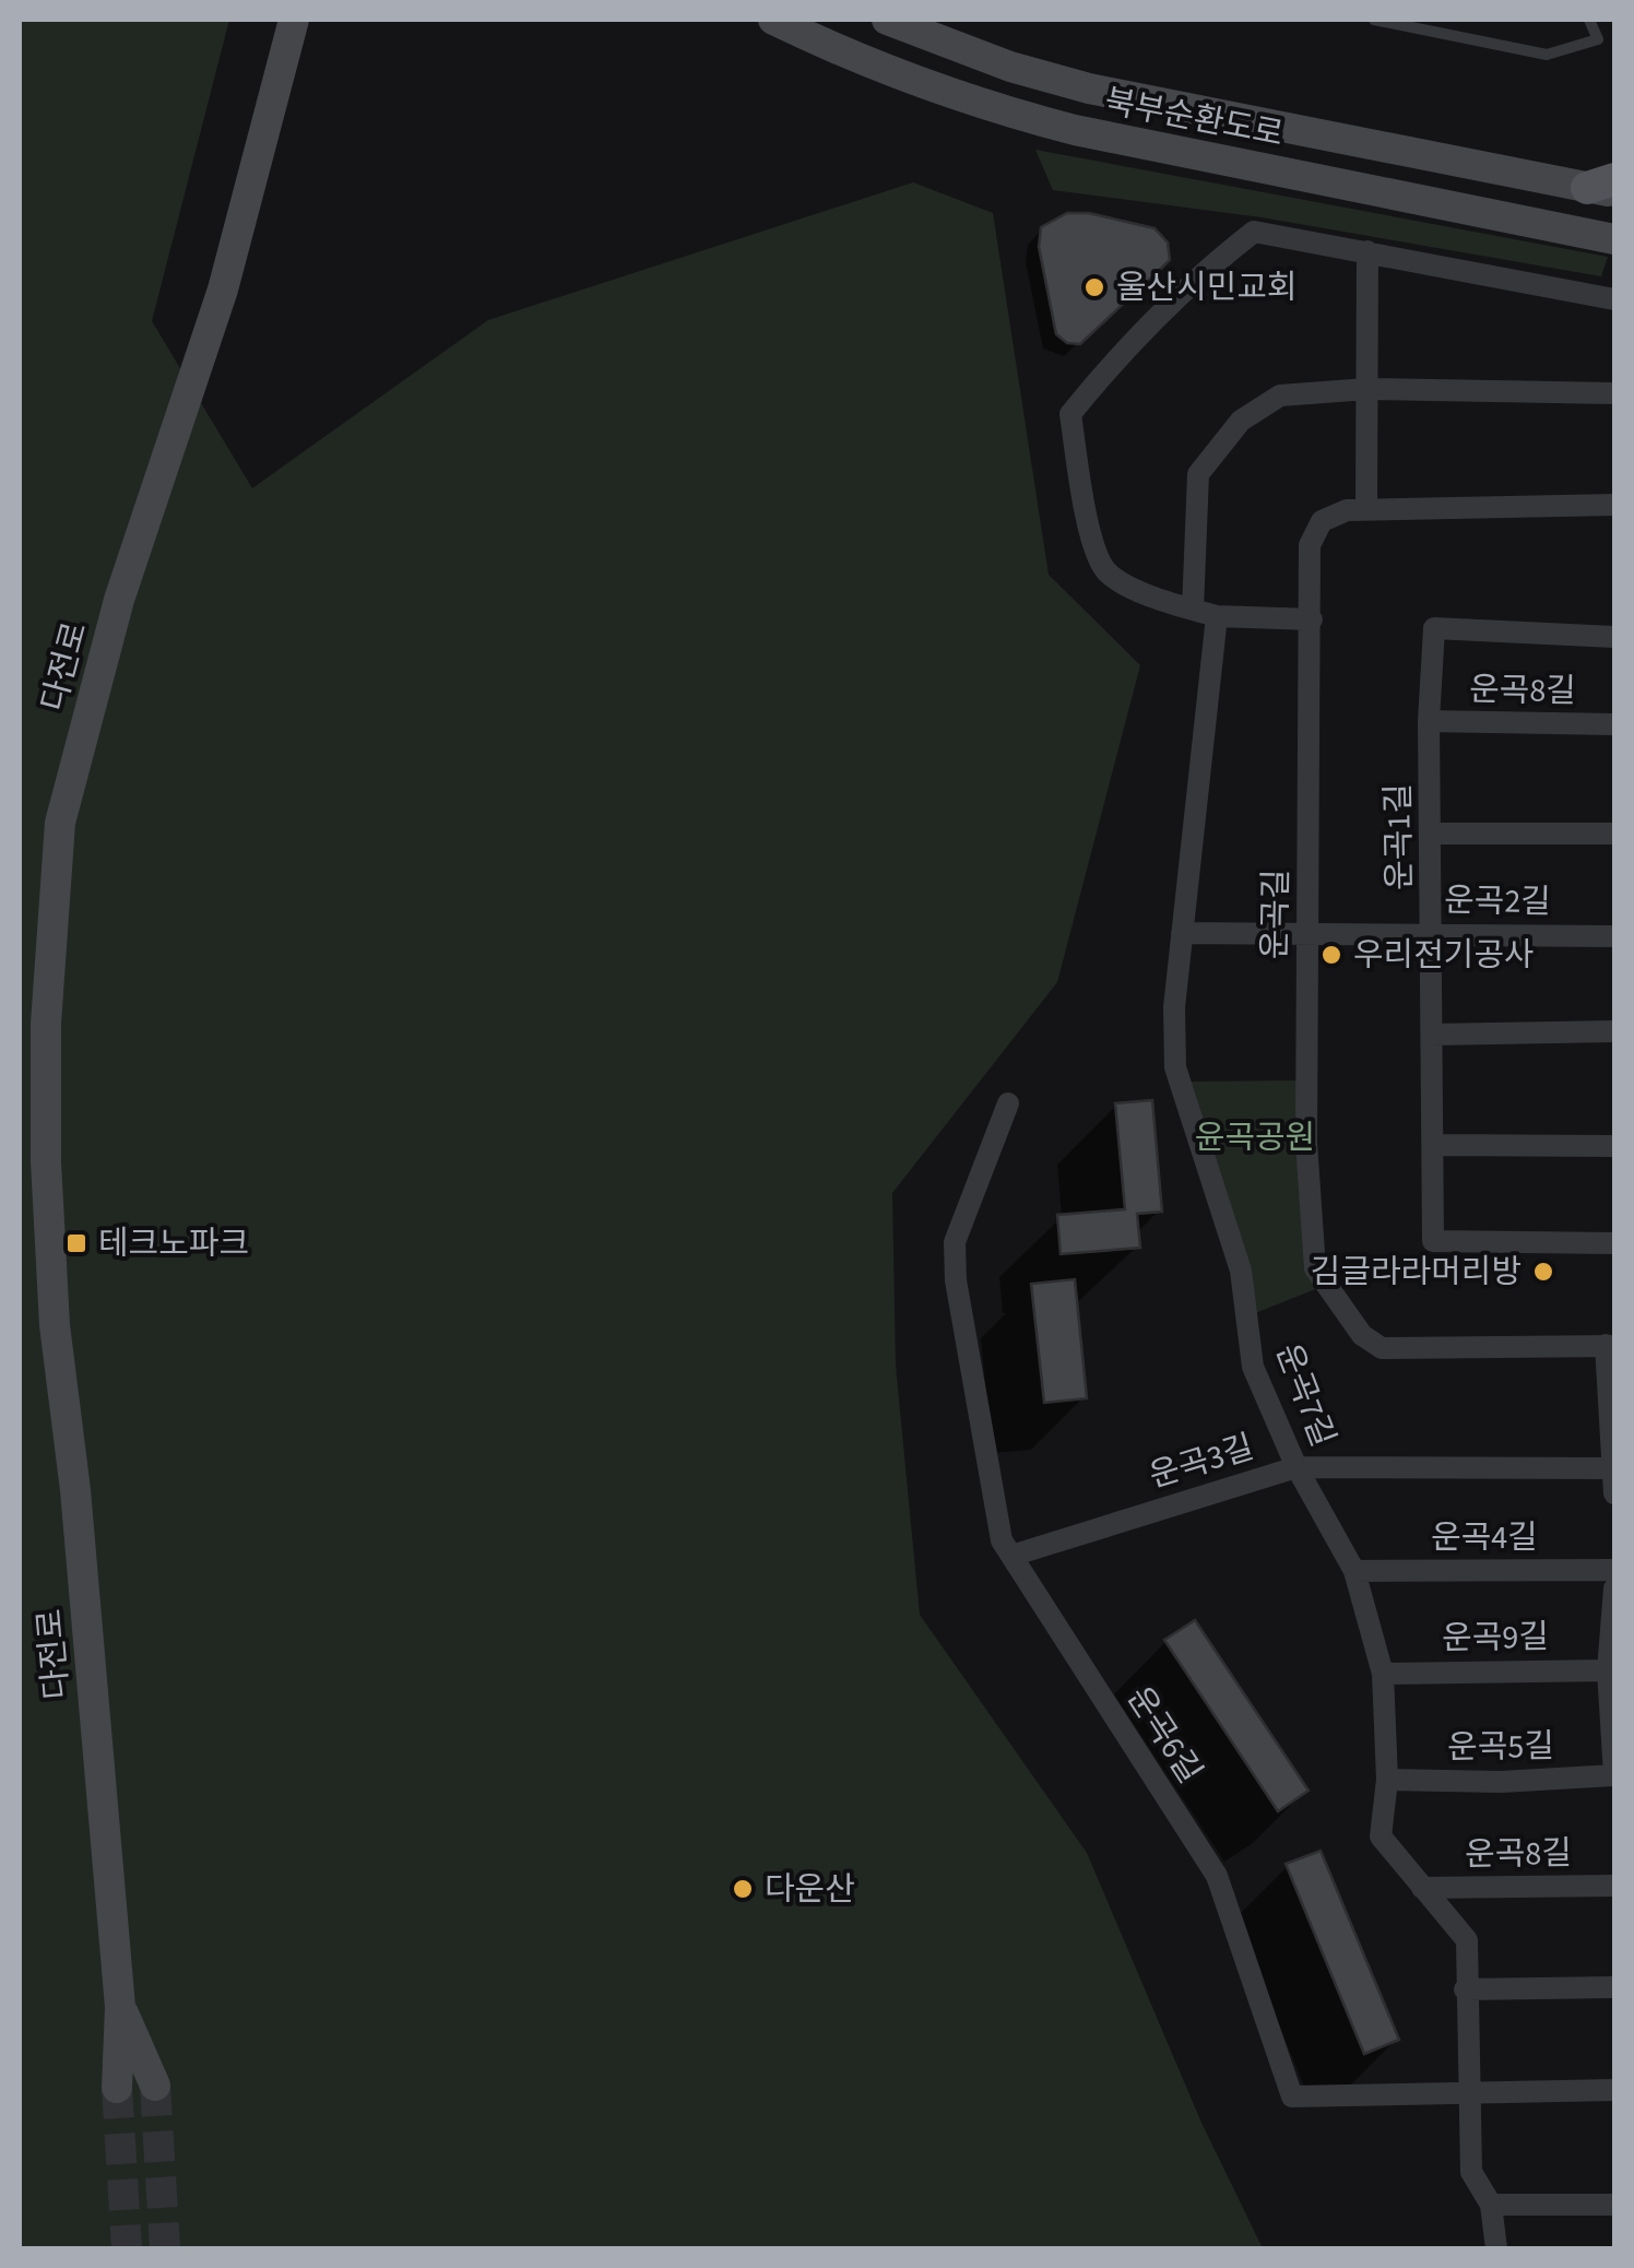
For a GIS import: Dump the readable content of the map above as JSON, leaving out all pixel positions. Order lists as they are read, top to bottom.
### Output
{
  "streets": {
    "main road": ["북부순환도로", "다전로"],
    "street": [
      "운곡8길",
      "운곡1길",
      "운곡2길",
      "운곡길",
      "운곡7길",
      "운곡3길",
      "운곡4길",
      "운곡9길",
      "운곡6길",
      "운곡5길"
    ]
  },
  "crossings": [
    ["운곡8길", "운곡1길"],
    ["운곡8길", "운곡7길"],
    ["운곡1길", "운곡2길"],
    ["운곡2길", "운곡길"],
    ["운곡2길", "운곡7길"],
    ["운곡7길", "운곡3길"],
    ["운곡7길", "운곡4길"],
    ["운곡7길", "운곡9길"],
    ["운곡7길", "운곡6길"],
    ["운곡7길", "운곡5길"],
    ["운곡3길", "운곡6길"]
  ],
  "parks": ["윤곡공원"],
  "places": {
    "other": [
      "울산시민교회",
      "우리전기공사",
      "김글라라머리방",
      "다운산"
    ],
    "transit": ["테크노파크"]
  }
}
